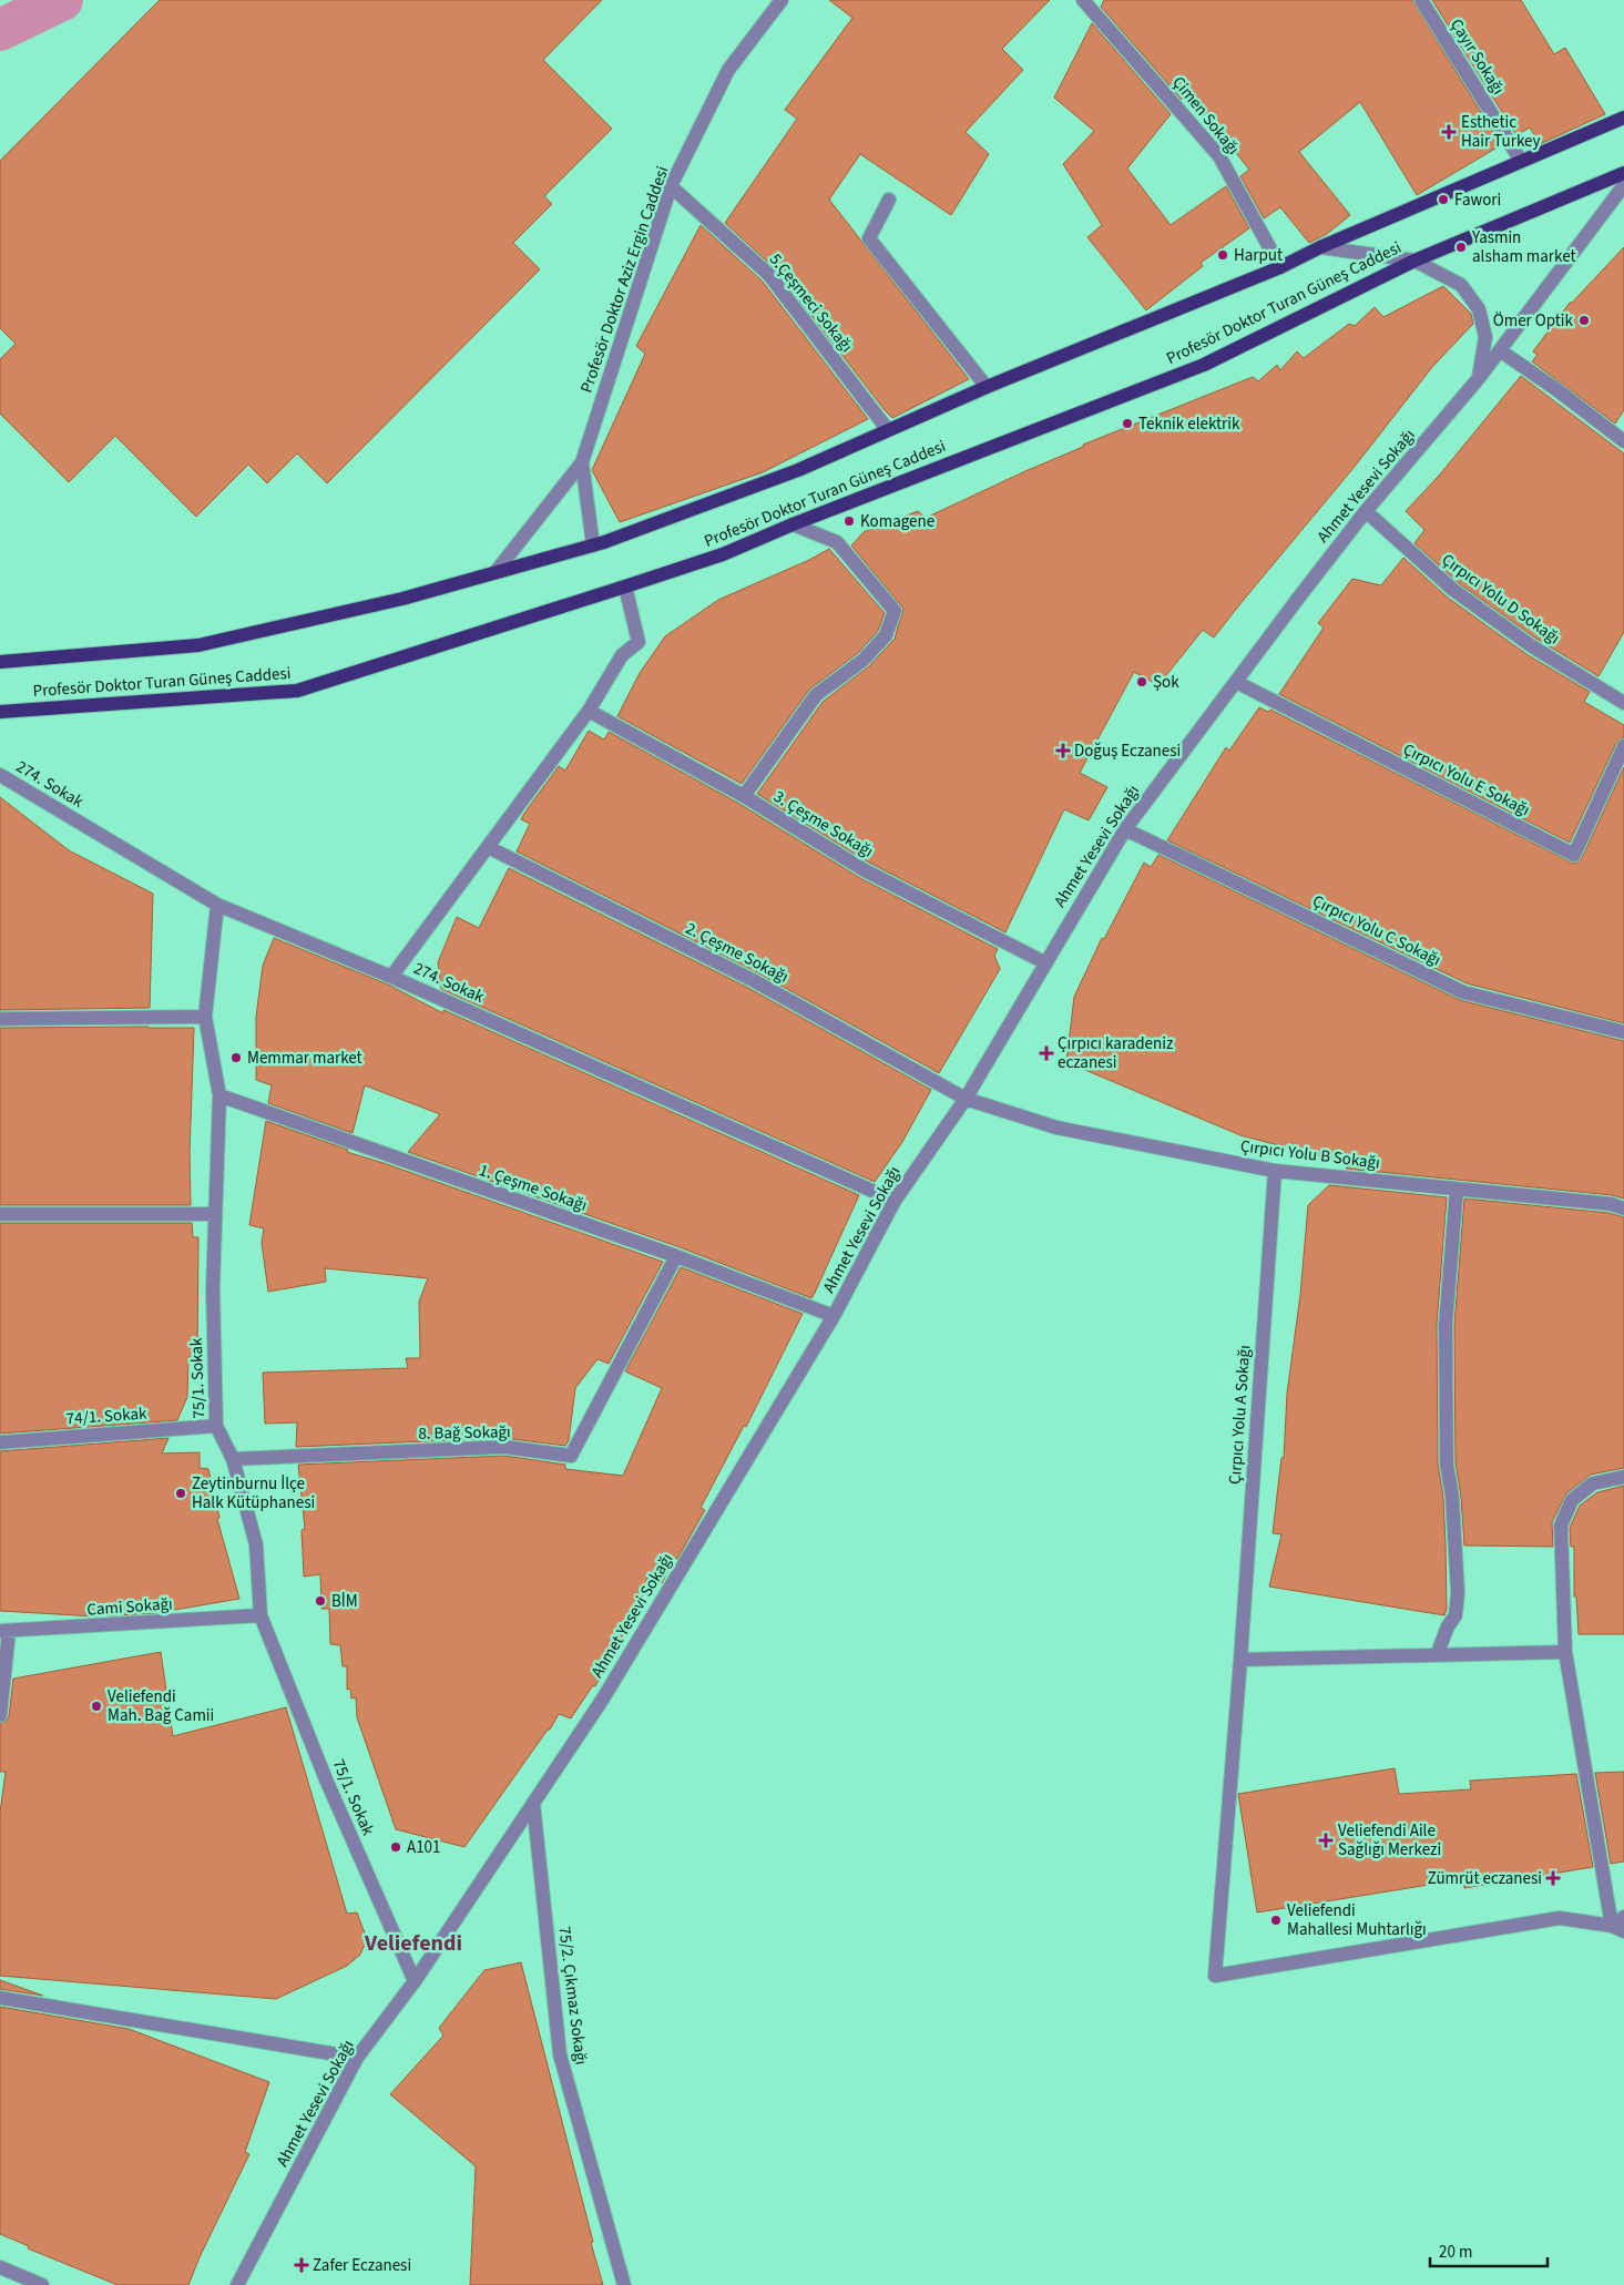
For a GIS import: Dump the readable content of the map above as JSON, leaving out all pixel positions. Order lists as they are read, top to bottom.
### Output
{
  "streets": {
    "main road": ["Profesör Doktor Turan Güneş Caddesi"],
    "street": [
      "Çayır Sokağı",
      "Çimen Sokağı",
      "Profesör Doktor Aziz Ergin Caddesi",
      "5.Çeşmeci Sokağı",
      "Ahmet Yesevi Sokağı",
      "Çırpıcı Yolu D Sokağı",
      "Çırpıcı Yolu E Sokağı",
      "274. Sokak",
      "3. Çeşme Sokağı",
      "Çırpıcı Yolu C Sokağı",
      "2. Çeşme Sokağı",
      "Çırpıcı Yolu B Sokağı",
      "1. Çeşme Sokağı",
      "75/1. Sokak",
      "Çırpıcı Yolu A Sokağı",
      "74/1. Sokak",
      "8. Bağ Sokağı",
      "Cami Sokağı",
      "75/2. Çıkmaz Sokağı"
    ]
  },
  "crossings": [
    ["Çayır Sokağı", "Profesör Doktor Turan Güneş Caddesi"],
    ["Çimen Sokağı", "Profesör Doktor Turan Güneş Caddesi"],
    ["Profesör Doktor Aziz Ergin Caddesi", "5.Çeşmeci Sokağı"],
    ["5.Çeşmeci Sokağı", "Profesör Doktor Turan Güneş Caddesi"],
    ["Ahmet Yesevi Sokağı", "Çırpıcı Yolu D Sokağı"],
    ["Ahmet Yesevi Sokağı", "Çırpıcı Yolu E Sokağı"],
    ["Ahmet Yesevi Sokağı", "274. Sokak"],
    ["Ahmet Yesevi Sokağı", "3. Çeşme Sokağı"],
    ["Ahmet Yesevi Sokağı", "Çırpıcı Yolu C Sokağı"],
    ["Ahmet Yesevi Sokağı", "2. Çeşme Sokağı"],
    ["Ahmet Yesevi Sokağı", "Çırpıcı Yolu B Sokağı"],
    ["Ahmet Yesevi Sokağı", "1. Çeşme Sokağı"],
    ["Ahmet Yesevi Sokağı", "75/1. Sokak"],
    ["Ahmet Yesevi Sokağı", "75/2. Çıkmaz Sokağı"],
    ["274. Sokak", "75/1. Sokak"],
    ["2. Çeşme Sokağı", "Çırpıcı Yolu B Sokağı"],
    ["Çırpıcı Yolu B Sokağı", "Çırpıcı Yolu A Sokağı"],
    ["1. Çeşme Sokağı", "75/1. Sokak"],
    ["1. Çeşme Sokağı", "8. Bağ Sokağı"],
    ["75/1. Sokak", "74/1. Sokak"],
    ["75/1. Sokak", "8. Bağ Sokağı"],
    ["75/1. Sokak", "Cami Sokağı"]
  ],
  "districts": ["Veliefendi"],
  "places": {
    "health": [
      "Esthetic Hair Turkey",
      "Doğuş Eczanesi",
      "Çırpıcı karadeniz eczanesi",
      "Veliefendi Aile Sağlığı Merkezi",
      "Zümrüt eczanesi",
      "Zafer Eczanesi"
    ],
    "other": [
      "Fawori",
      "Yasmin alsham market",
      "Harput",
      "Ömer Optik",
      "Teknik elektrik",
      "Komagene",
      "Şok",
      "Memmar market",
      "Zeytinburnu İlçe Halk Kütüphanesi",
      "BİM",
      "Veliefendi Mah. Bağ Camii",
      "A101",
      "Veliefendi Mahallesi Muhtarlığı"
    ]
  },
  "scale_bar": "20 m"
}
